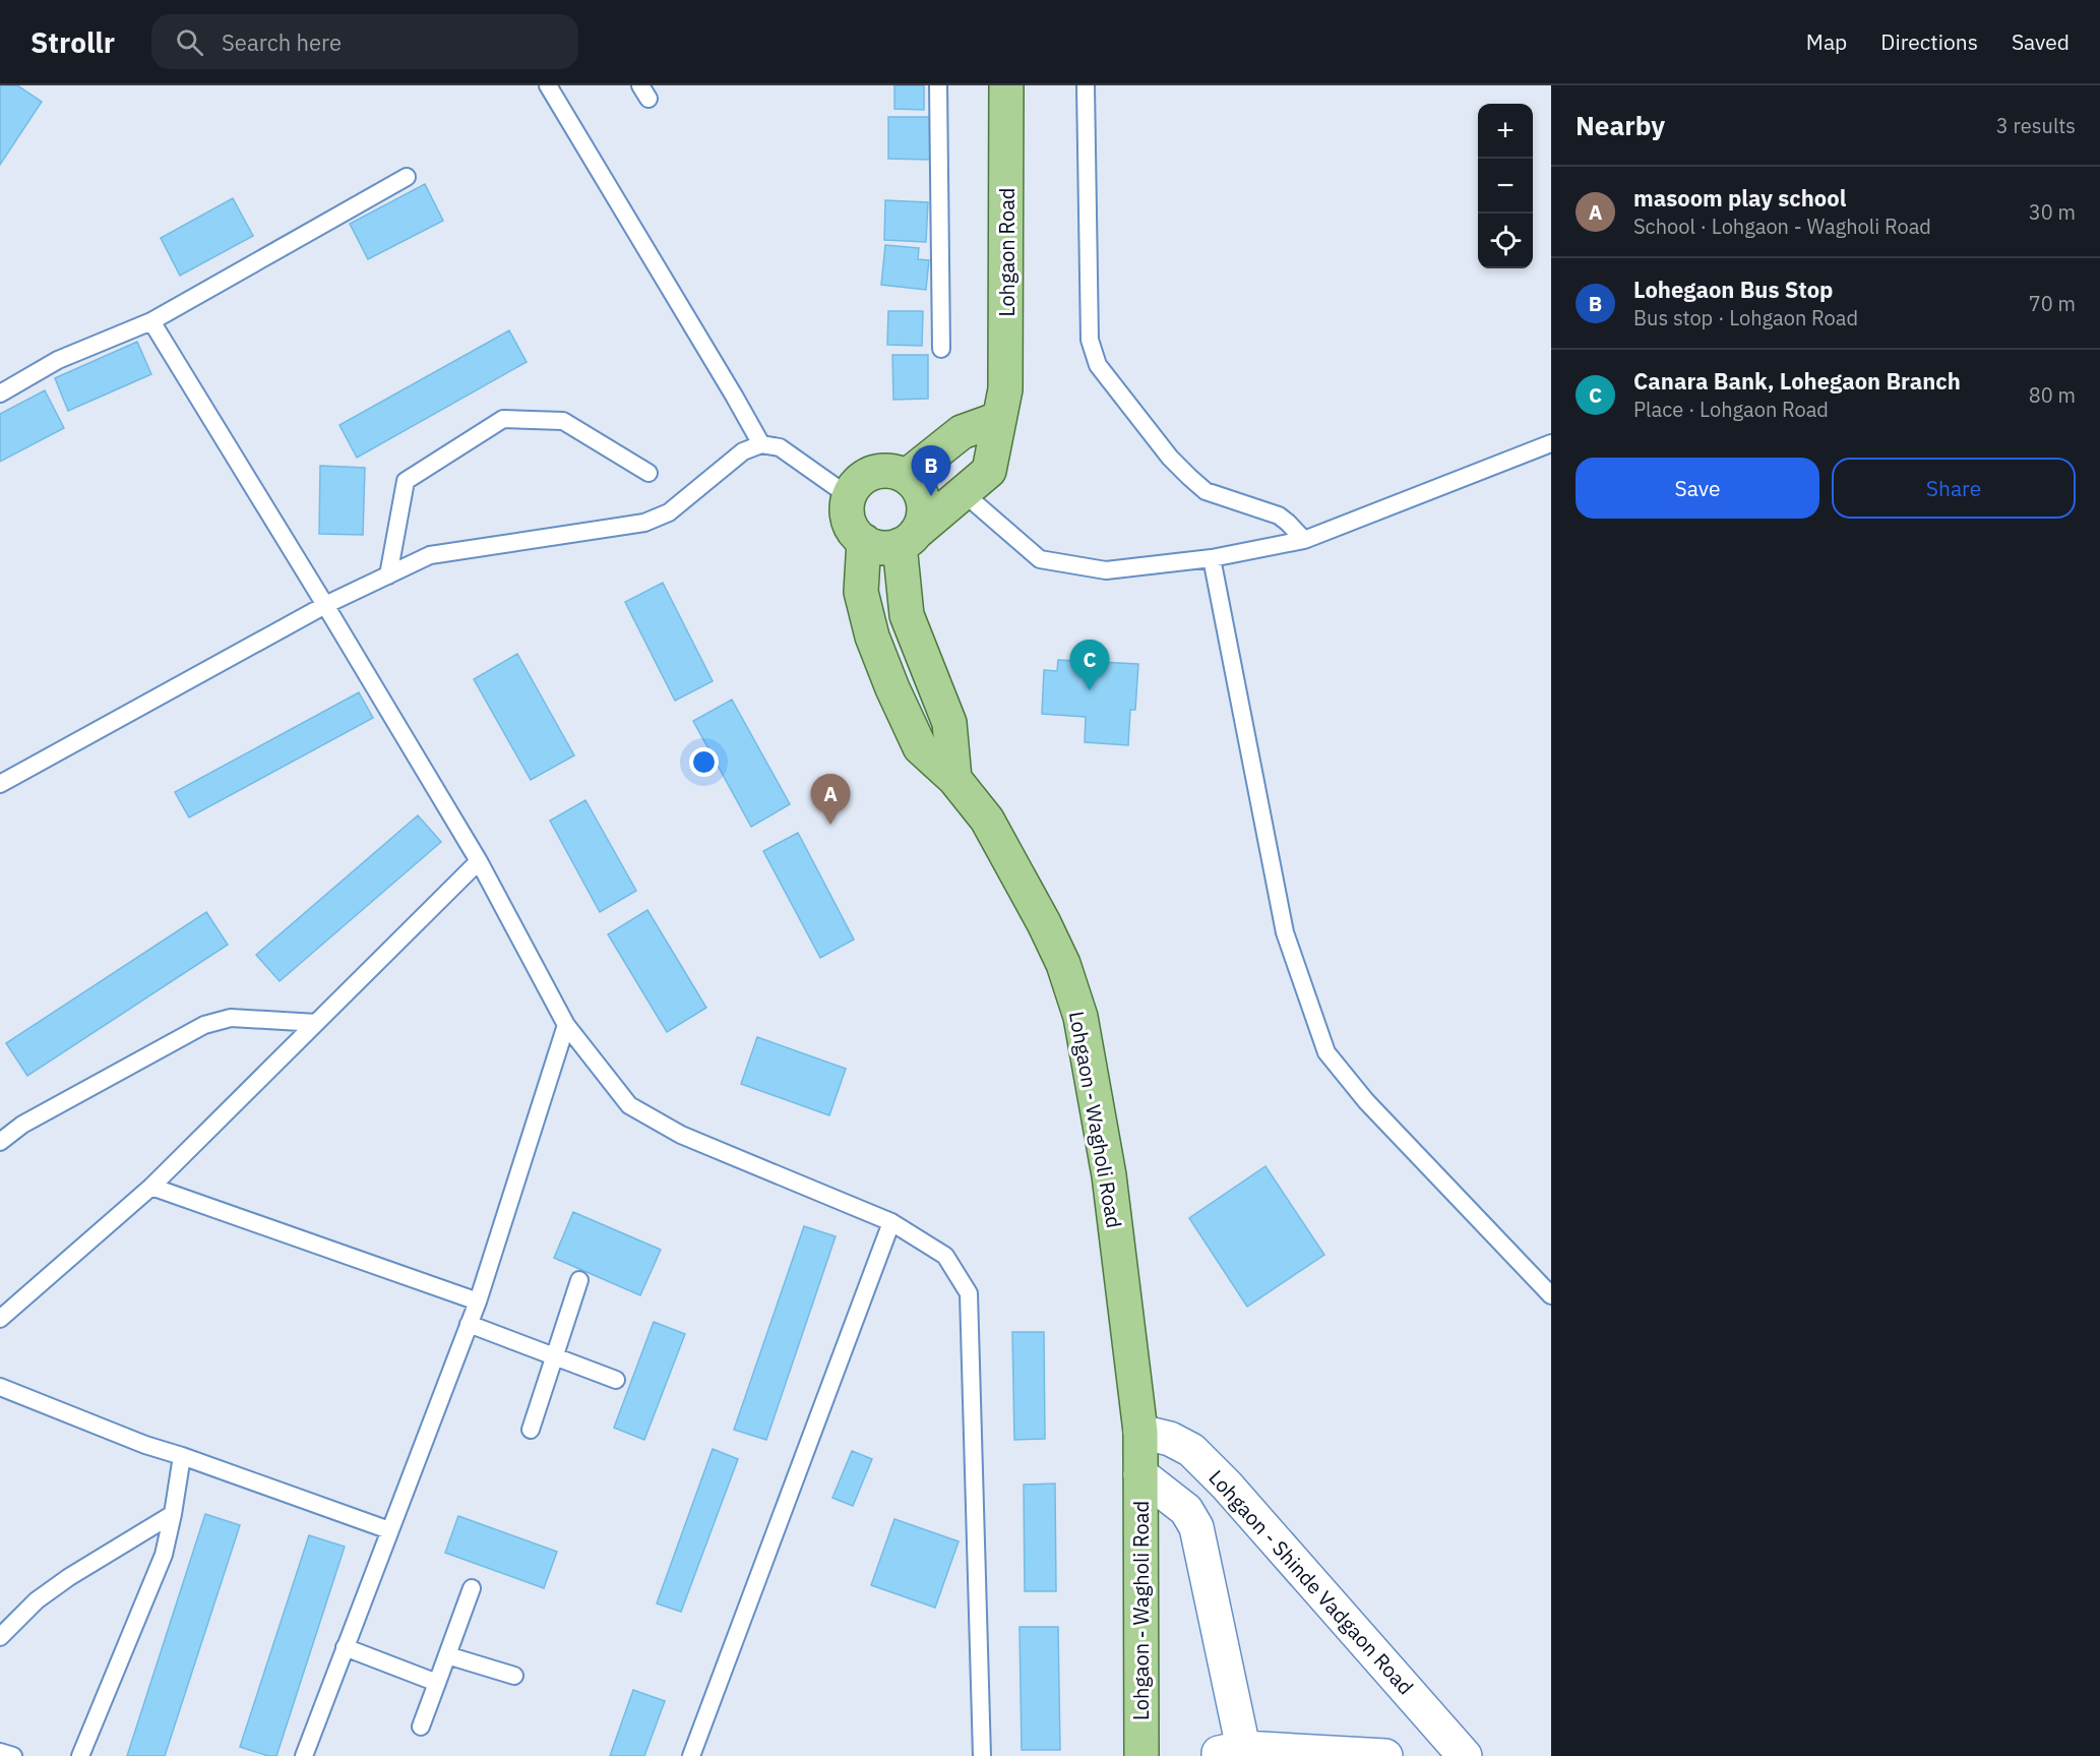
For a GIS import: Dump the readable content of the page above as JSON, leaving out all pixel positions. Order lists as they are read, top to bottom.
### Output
{
  "streets": {
    "main road": ["Lohgaon Road", "Lohgaon - Wagholi Road", "Lohgaon - Shinde Vadgaon Road"]
  },
  "crossings": [
    ["Lohgaon Road", "Lohgaon - Wagholi Road"],
    ["Lohgaon - Wagholi Road", "Lohgaon - Shinde Vadgaon Road"]
  ],
  "page": {
    "header": "Strollr",
    "search": "Search here",
    "nav": ["Map", "Directions", "Saved"],
    "heading": ["Nearby", "3 results"],
    "map_buttons": ["+", "−"],
    "list": [
      {
        "mark": "A",
        "name": "masoom play school",
        "note": "School · Lohgaon - Wagholi Road",
        "value": "30 m"
      },
      {
        "mark": "B",
        "name": "Lohegaon Bus Stop",
        "note": "Bus stop · Lohgaon Road",
        "value": "70 m"
      },
      {
        "mark": "C",
        "name": "Canara Bank, Lohegaon Branch",
        "note": "Place · Lohgaon Road",
        "value": "80 m"
      }
    ],
    "buttons": ["Save", "Share"],
    "pins": ["B", "C", "A"]
  }
}
